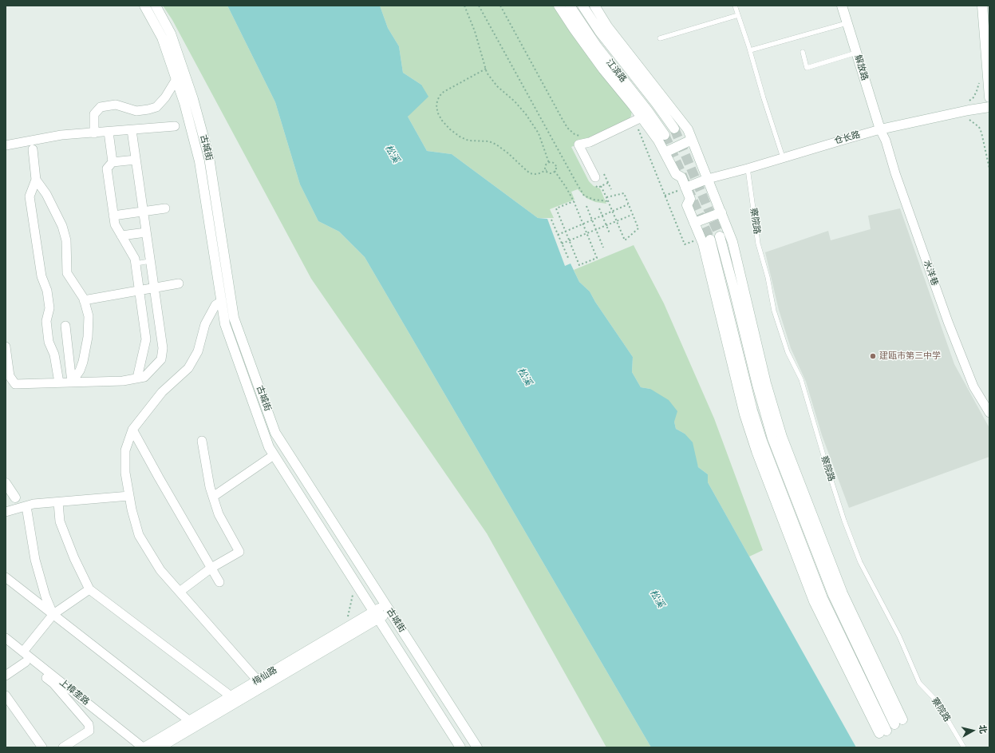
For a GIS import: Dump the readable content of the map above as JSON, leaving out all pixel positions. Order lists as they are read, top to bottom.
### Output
{
  "streets": {
    "main road": [
      "解放路",
      "江滨路",
      "仓长路",
      "古城街",
      "梅仙路"
    ],
    "street": ["水洋巷", "上樟垄路"],
    "lane": ["察院路"]
  },
  "crossings": [
    ["解放路", "仓长路"],
    ["解放路", "水洋巷"],
    ["仓长路", "察院路"],
    ["仓长路", "水洋巷"],
    ["古城街", "梅仙路"],
    ["梅仙路", "上樟垄路"]
  ],
  "water": ["松溪"],
  "places": ["建瓯市第三中学"],
  "north": "right"
}
